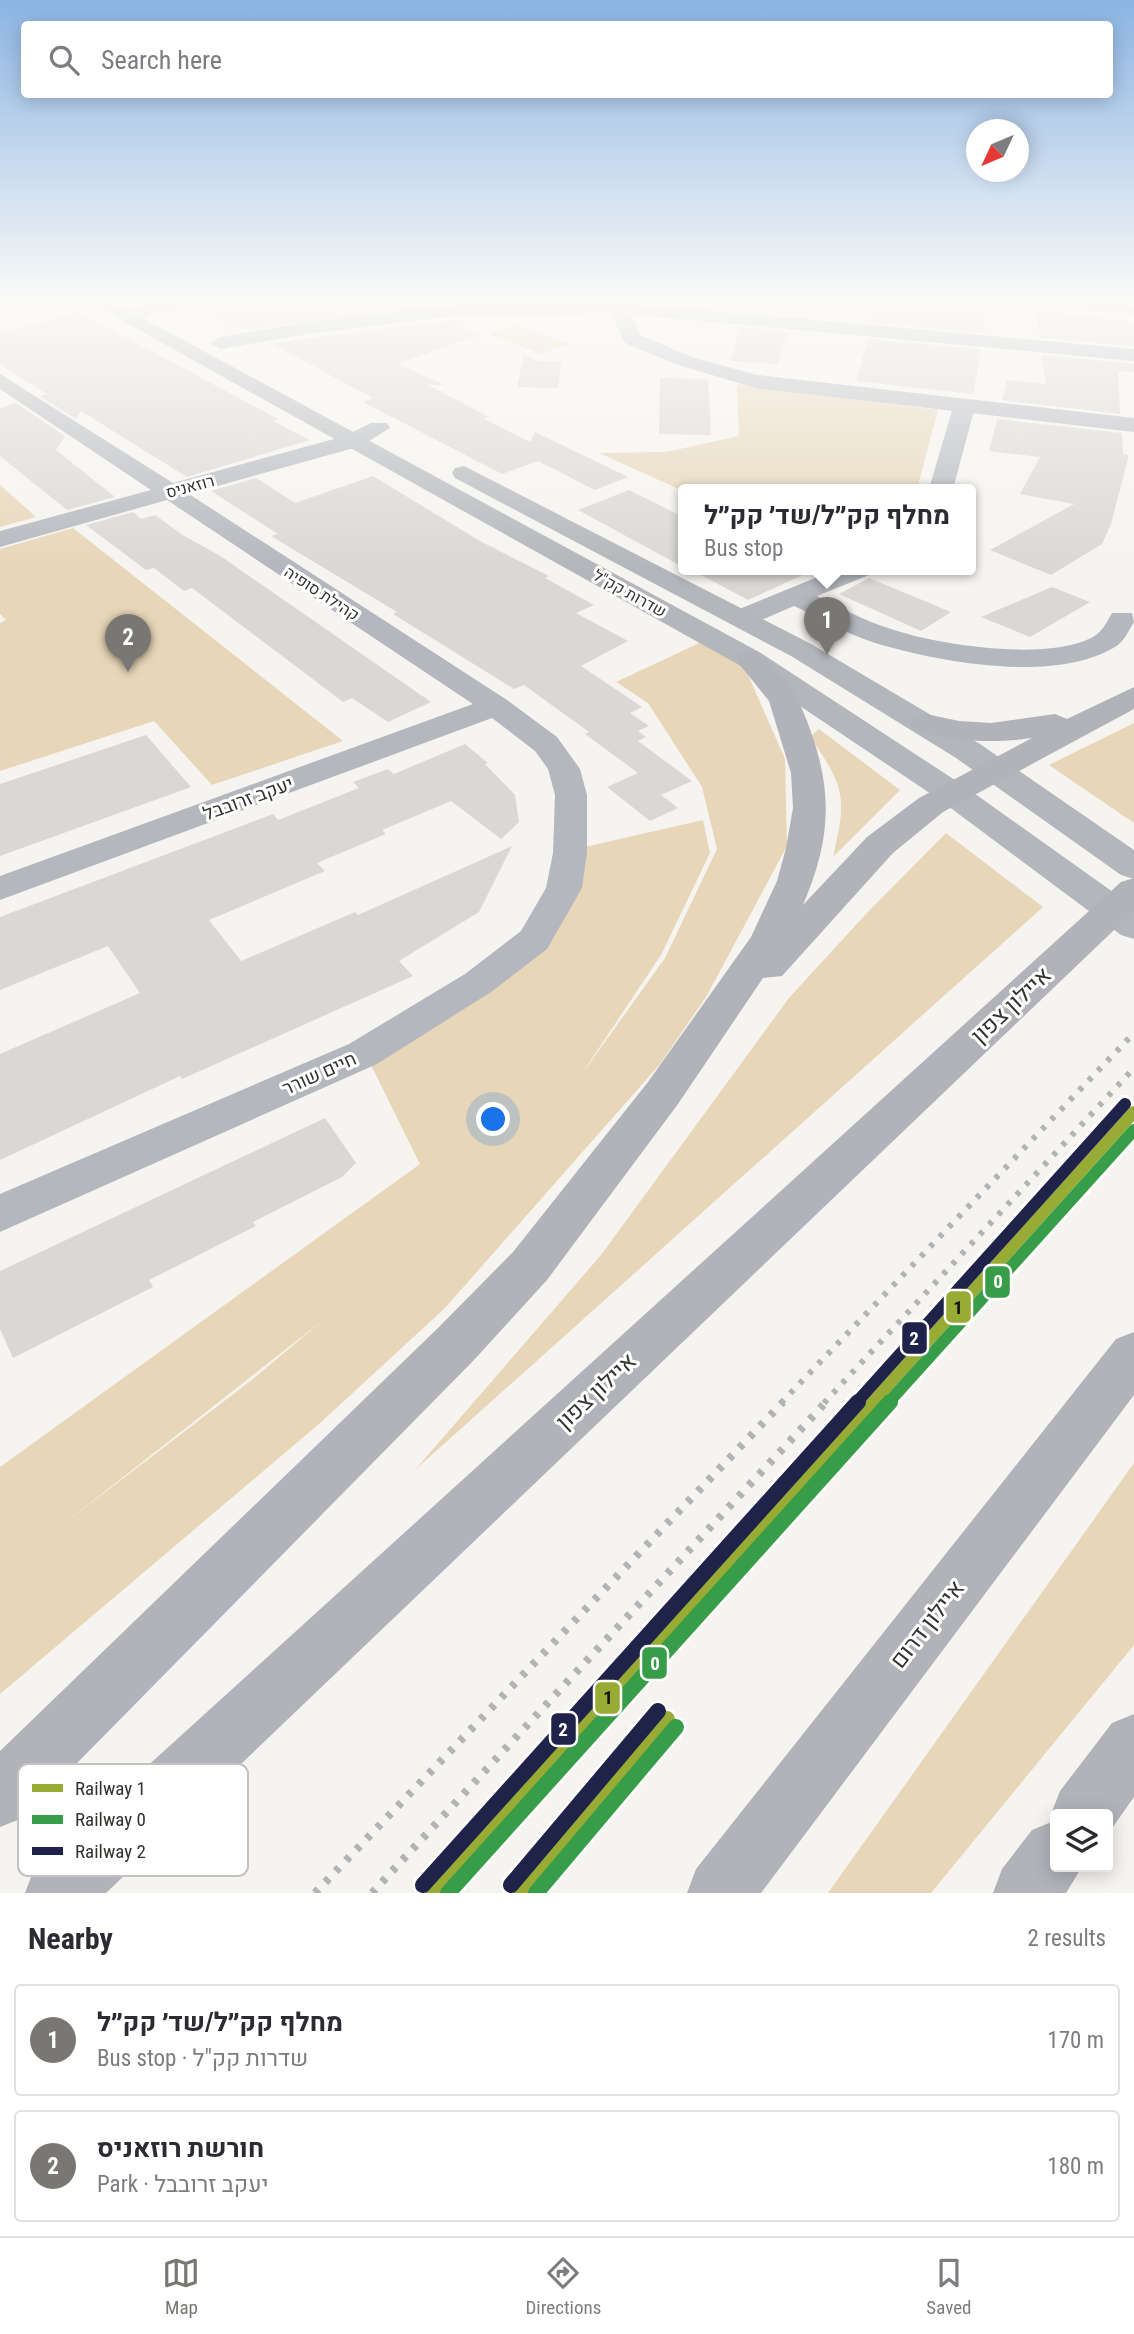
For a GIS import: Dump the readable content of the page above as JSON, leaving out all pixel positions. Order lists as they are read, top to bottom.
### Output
{
  "streets": {
    "highway": ["איילון צפון", "איילון דרום"],
    "main road": ["שדרות קק\"ל"],
    "street": [
      "רוזאניס",
      "קהילת סופיה",
      "יעקב זרובבל",
      "חיים שורר"
    ]
  },
  "crossings": [
    ["רוזאניס", "קהילת סופיה"],
    ["רוזאניס", "שדרות קק\"ל"],
    ["קהילת סופיה", "יעקב זרובבל"],
    ["קהילת סופיה", "חיים שורר"]
  ],
  "lines": ["rail line 2", "rail line 1", "rail line 0"],
  "legend": ["Railway 1", "Railway 0", "Railway 2"],
  "north": "bottom left",
  "page": {
    "search": "Search here",
    "popup": ["מחלף קק״ל/שד׳ קק״ל", "Bus stop"],
    "pins": ["1", "2"],
    "heading": ["Nearby", "2 results"],
    "list": [
      {
        "mark": "1",
        "name": "מחלף קק״ל/שד׳ קק״ל",
        "note": "Bus stop · שדרות קק\"ל",
        "value": "170 m"
      },
      {
        "mark": "2",
        "name": "חורשת רוזאניס",
        "note": "Park · יעקב זרובבל",
        "value": "180 m"
      }
    ],
    "nav": ["Map", "Directions", "Saved"]
  }
}
